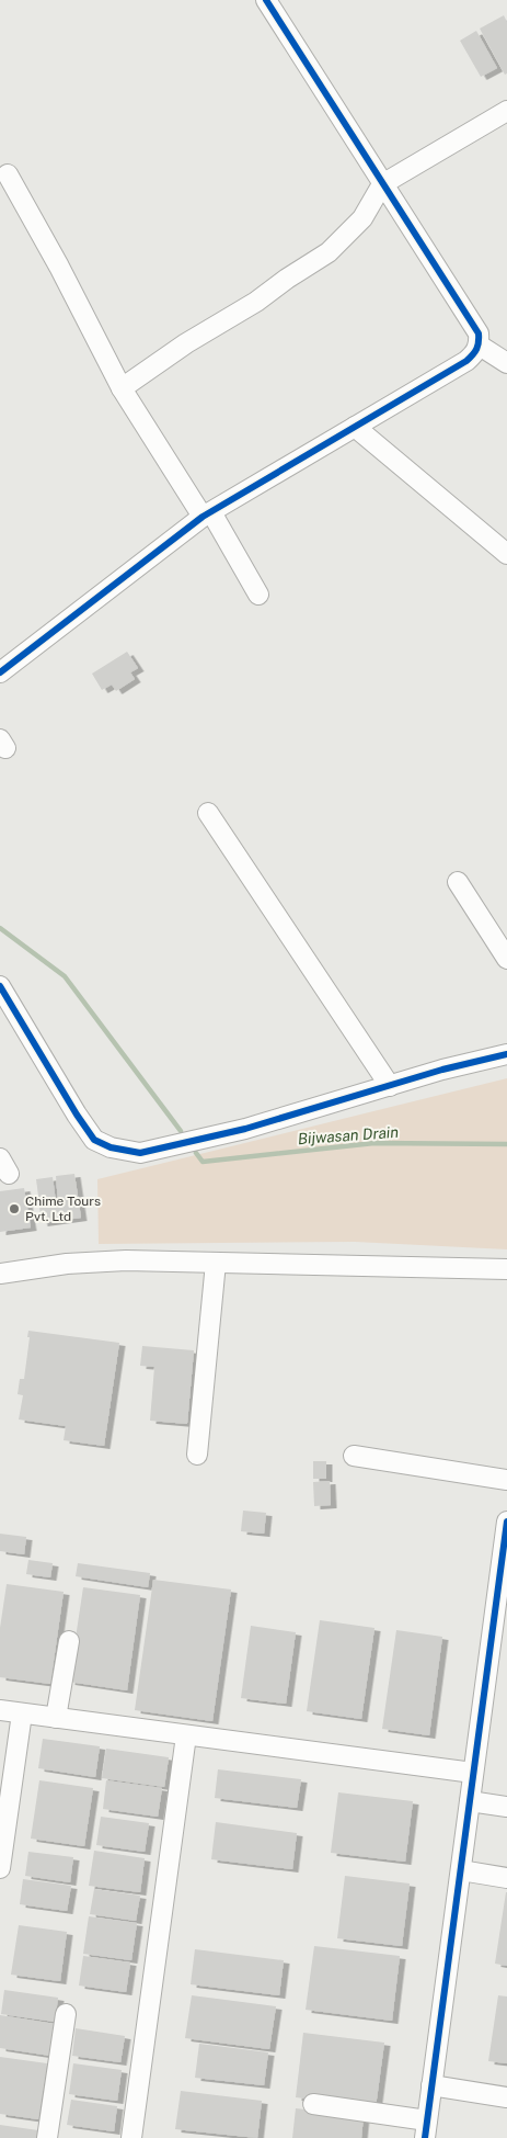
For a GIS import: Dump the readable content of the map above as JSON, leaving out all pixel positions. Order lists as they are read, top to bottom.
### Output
{
  "water": ["Bijwasan Drain"],
  "places": ["Chime Tours Pvt. Ltd"]
}
